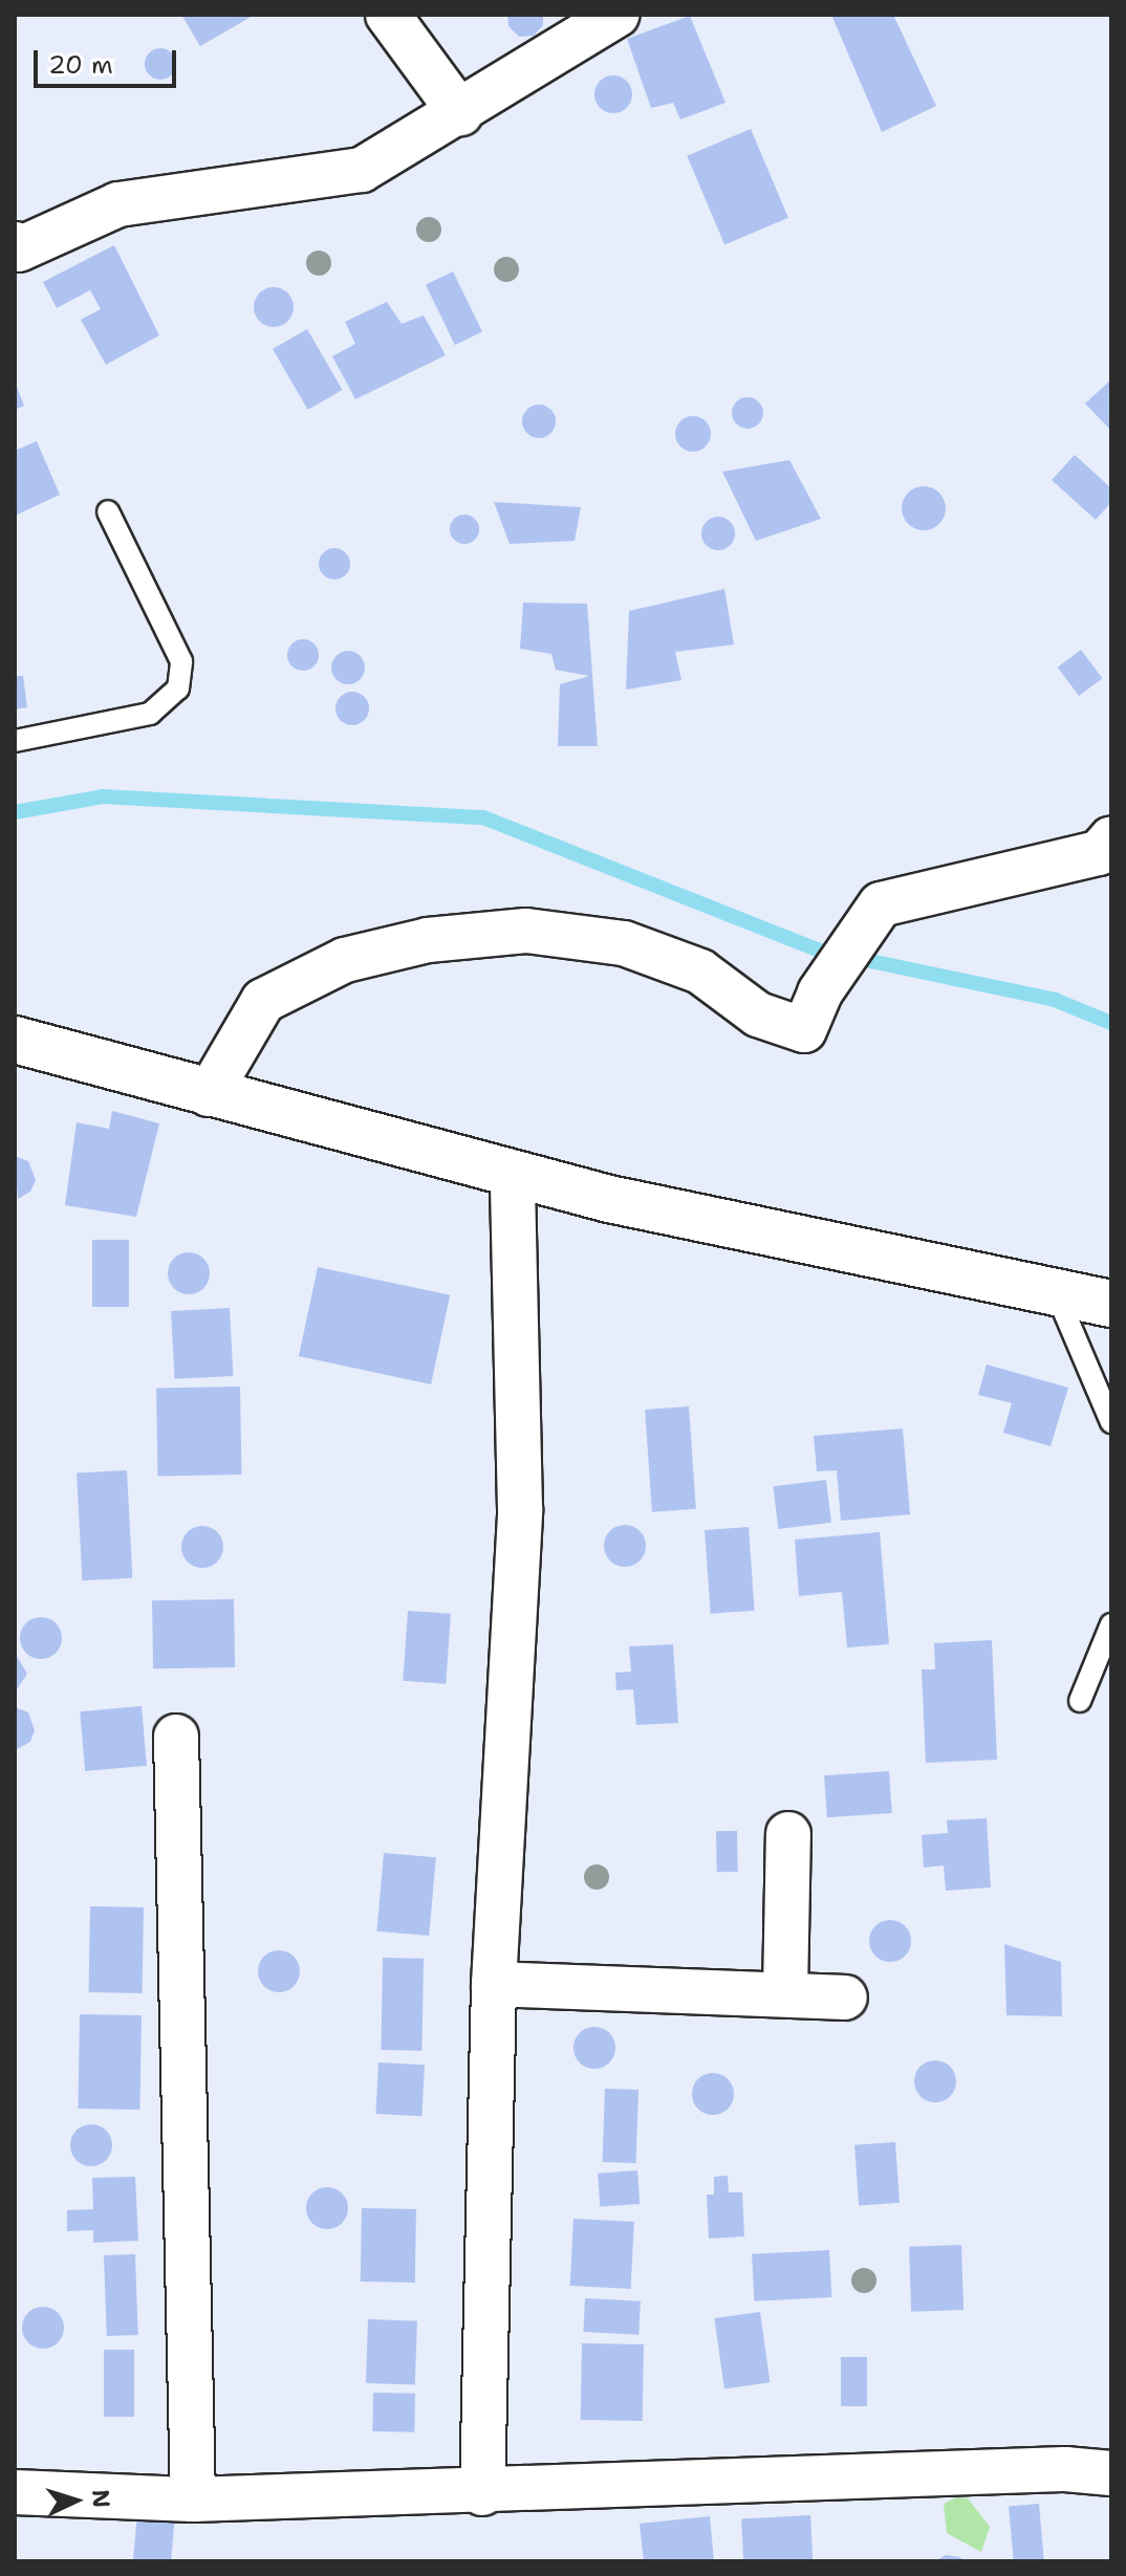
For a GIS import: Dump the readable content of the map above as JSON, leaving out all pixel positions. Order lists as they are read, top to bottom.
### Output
{
  "scale_bar": "20 m",
  "north": "right"
}
